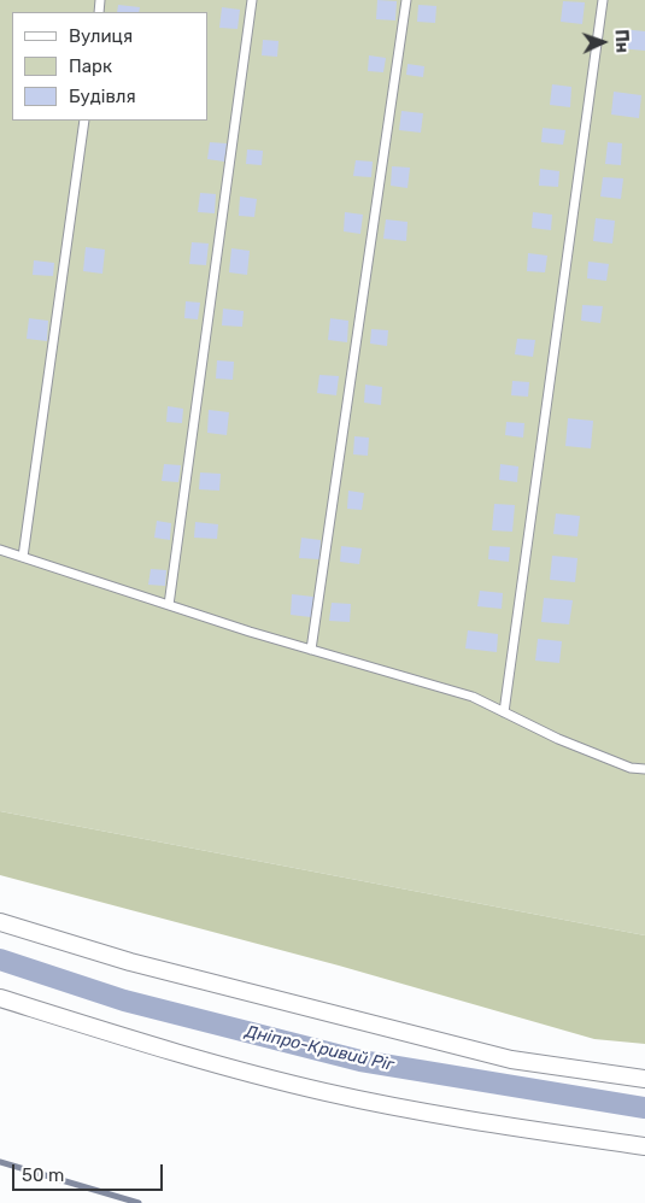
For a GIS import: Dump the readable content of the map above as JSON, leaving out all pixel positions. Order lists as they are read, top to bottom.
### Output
{
  "water": ["Дніпро-Кривий Ріг"],
  "legend": ["Вулиця", "Парк", "Будівля"],
  "scale_bar": "50 m",
  "north": "right"
}
